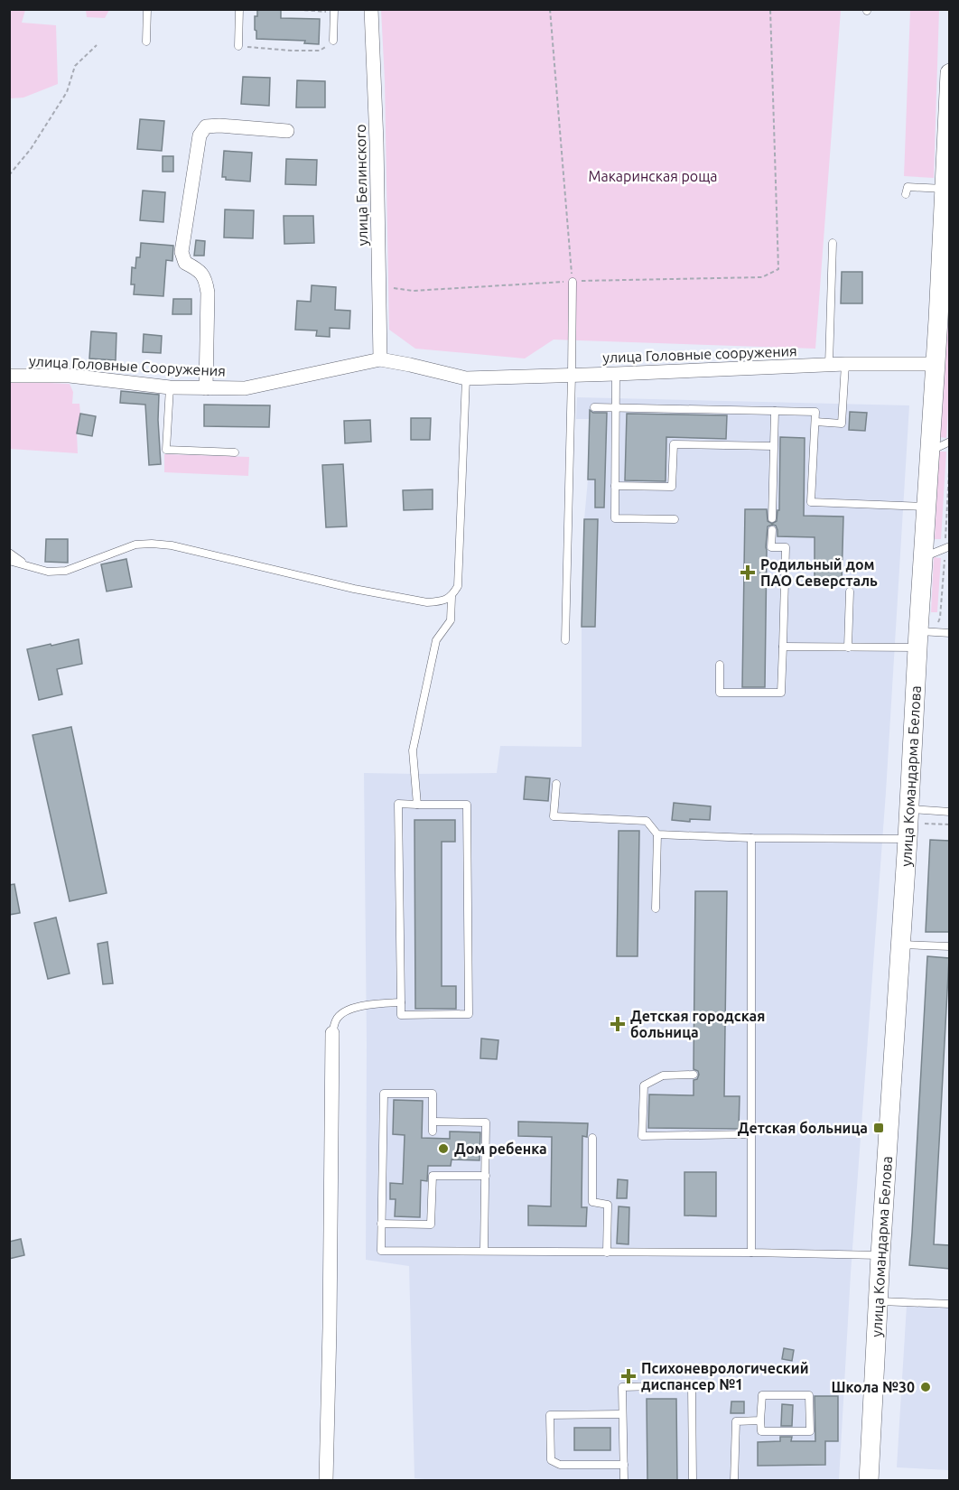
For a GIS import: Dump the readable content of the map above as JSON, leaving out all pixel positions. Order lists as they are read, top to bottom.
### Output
{
  "streets": {
    "main road": ["улица Командарма Белова"],
    "street": ["улица Белинского", "улица Головные сооружения", "улица Головные Сооружения"]
  },
  "crossings": [
    ["улица Белинского", "улица Головные Сооружения"],
    ["улица Головные сооружения", "улица Головные Сооружения"],
    ["улица Головные сооружения", "улица Командарма Белова"]
  ],
  "parks": ["Макаринская роща"],
  "places": {
    "health": ["Родильный дом ПАО Северсталь", "Детская городская больница", "Психоневрологический диспансер №1"],
    "transit": ["Детская больница"],
    "other": ["Дом ребенка", "Школа №30"]
  }
}
